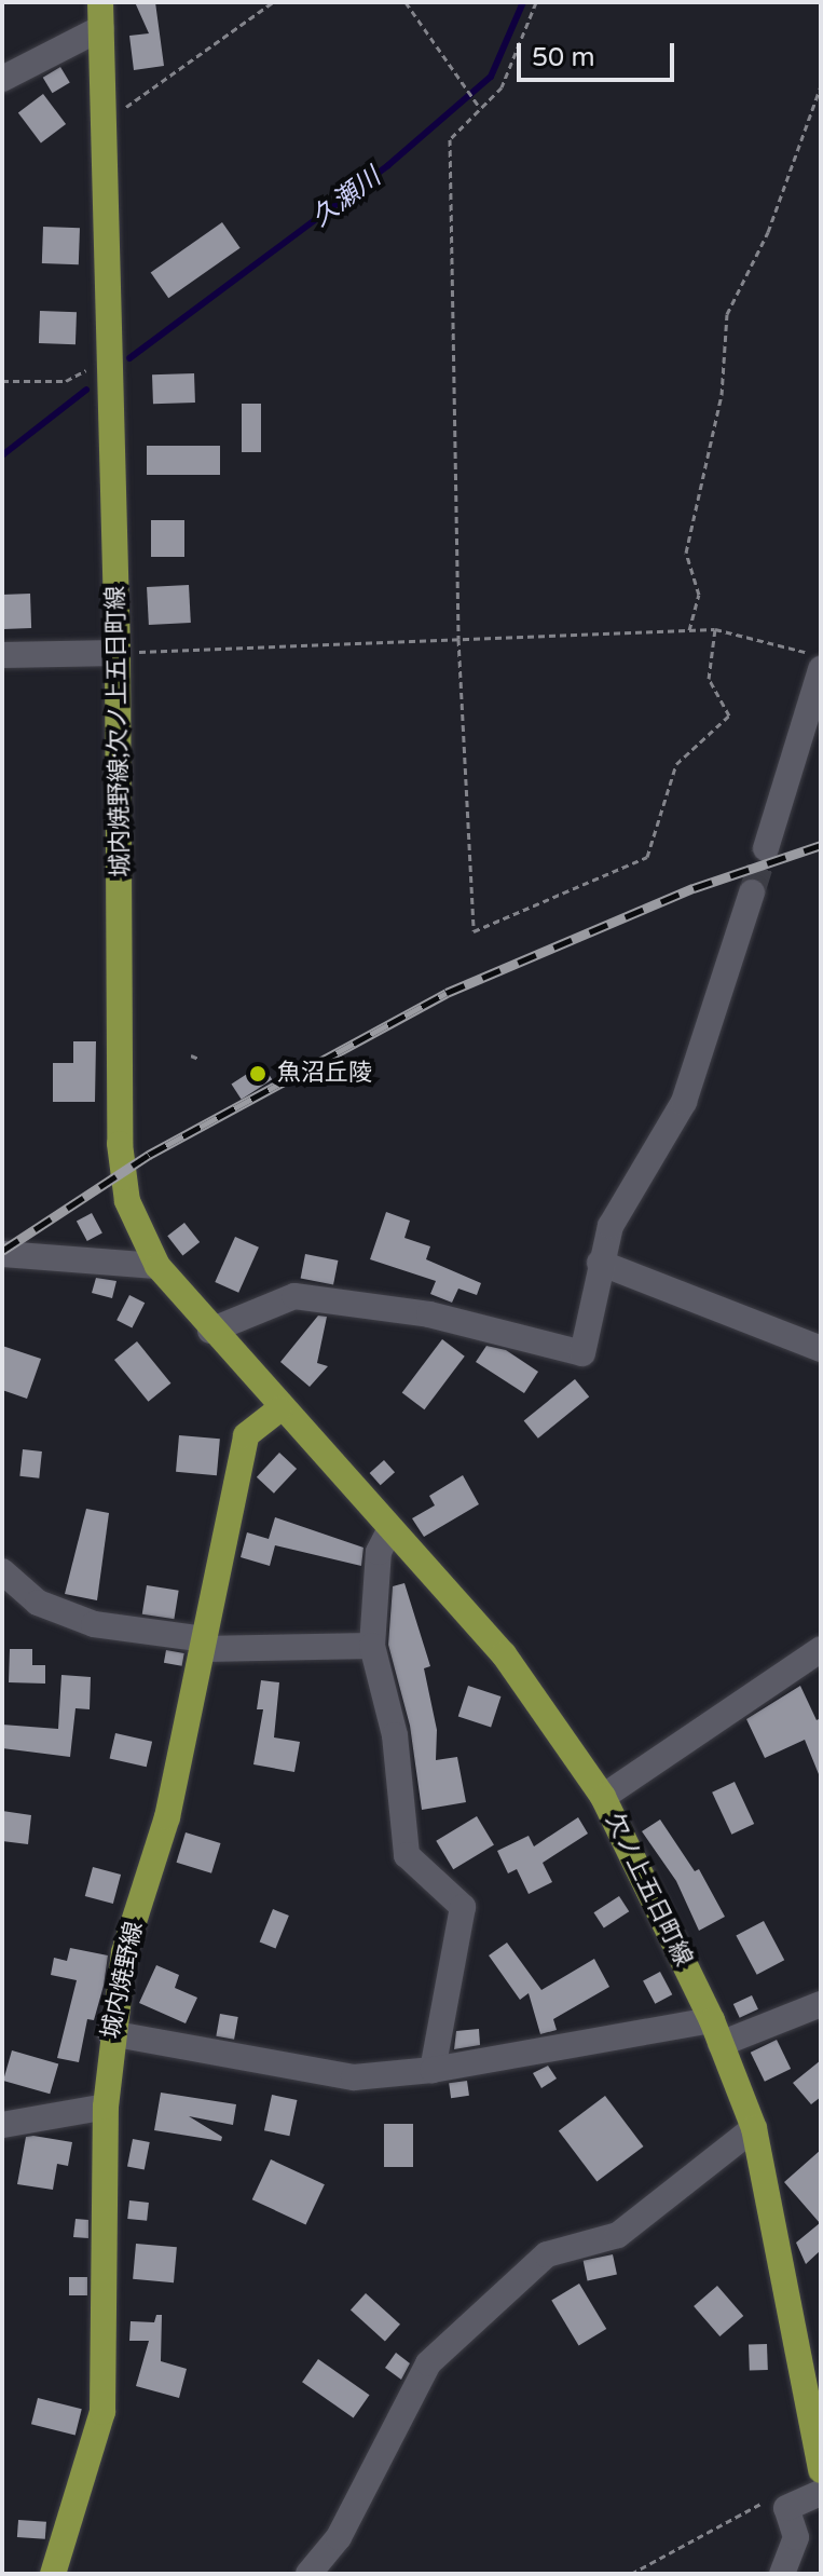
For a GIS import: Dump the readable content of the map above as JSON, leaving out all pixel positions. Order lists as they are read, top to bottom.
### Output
{
  "streets": {
    "main road": ["城内焼野線;欠ノ上五日町線", "欠ノ上五日町線", "城内焼野線"]
  },
  "crossings": [
    ["城内焼野線;欠ノ上五日町線", "欠ノ上五日町線"],
    ["城内焼野線;欠ノ上五日町線", "城内焼野線"],
    ["欠ノ上五日町線", "城内焼野線"]
  ],
  "water": ["久瀬川"],
  "places": ["魚沼丘陵"],
  "scale_bar": "50 m"
}
